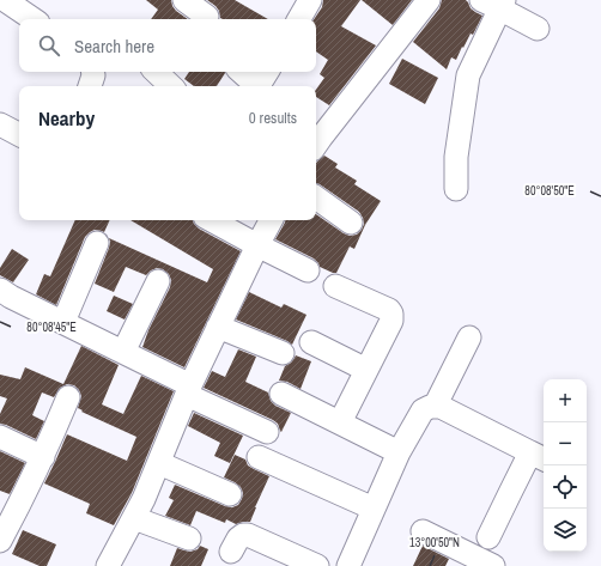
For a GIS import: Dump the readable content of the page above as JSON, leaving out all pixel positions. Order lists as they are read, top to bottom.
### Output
{
  "page": {
    "search": "Search here",
    "heading": ["Nearby", "0 results"],
    "map_buttons": ["+", "−"]
  },
  "coordinates": ["80°08'50\"E", "80°08'45\"E", "13°00'50\"N"]
}
